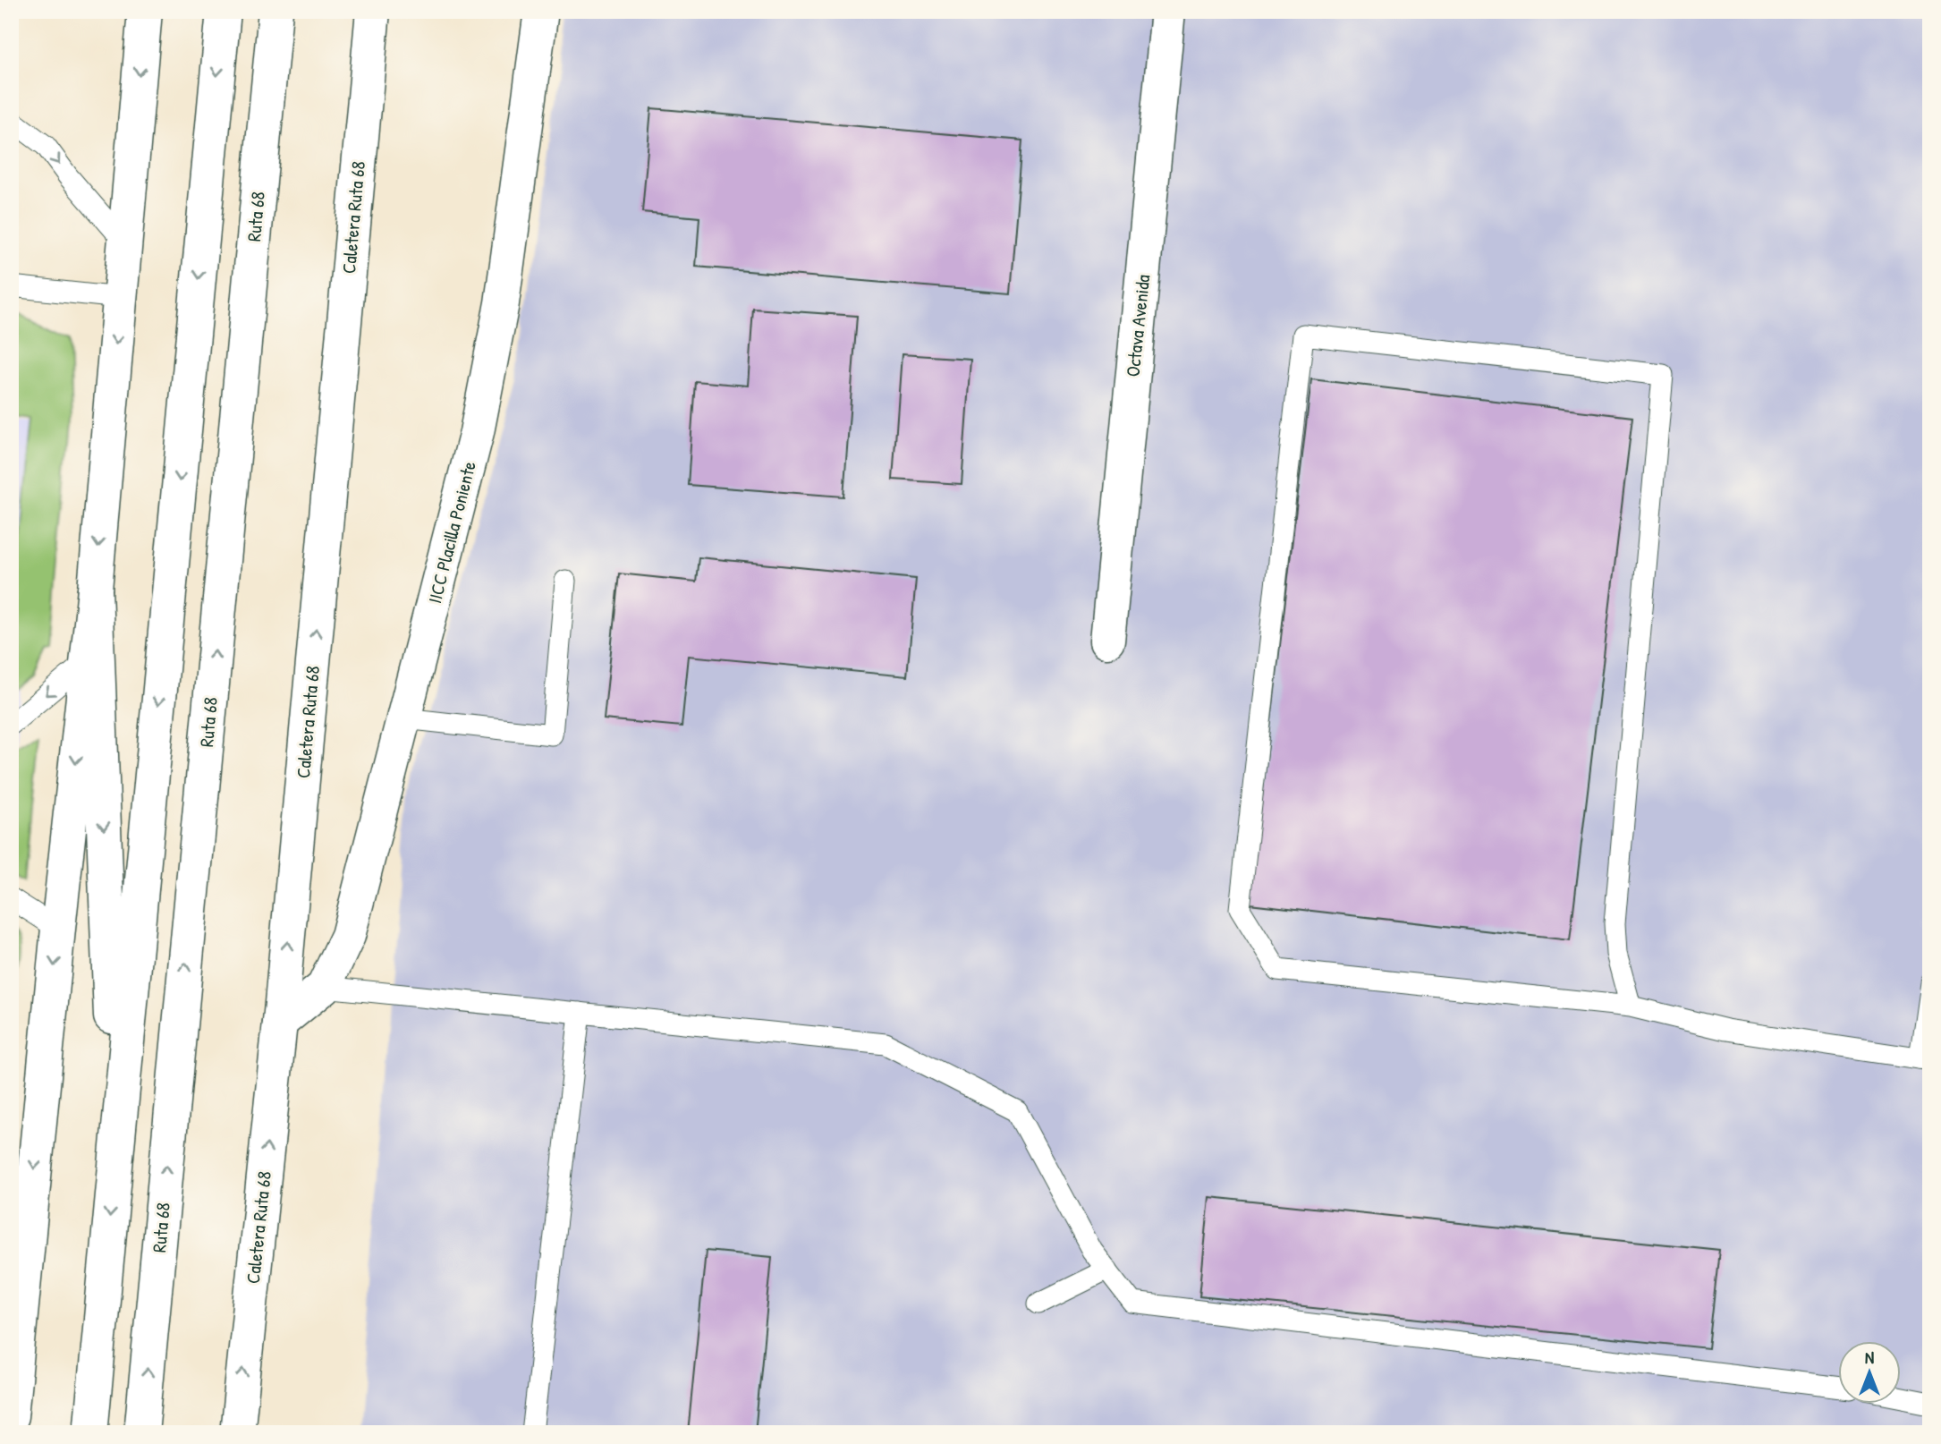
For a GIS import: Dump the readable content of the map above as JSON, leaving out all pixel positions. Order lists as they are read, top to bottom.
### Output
{
  "streets": {
    "main road": [
      "Ruta 68",
      "Caletera Ruta 68",
      "Octava Avenida",
      "IICC Placilla Poniente"
    ]
  },
  "crossings": [
    ["Caletera Ruta 68", "IICC Placilla Poniente"]
  ],
  "north": "top"
}
